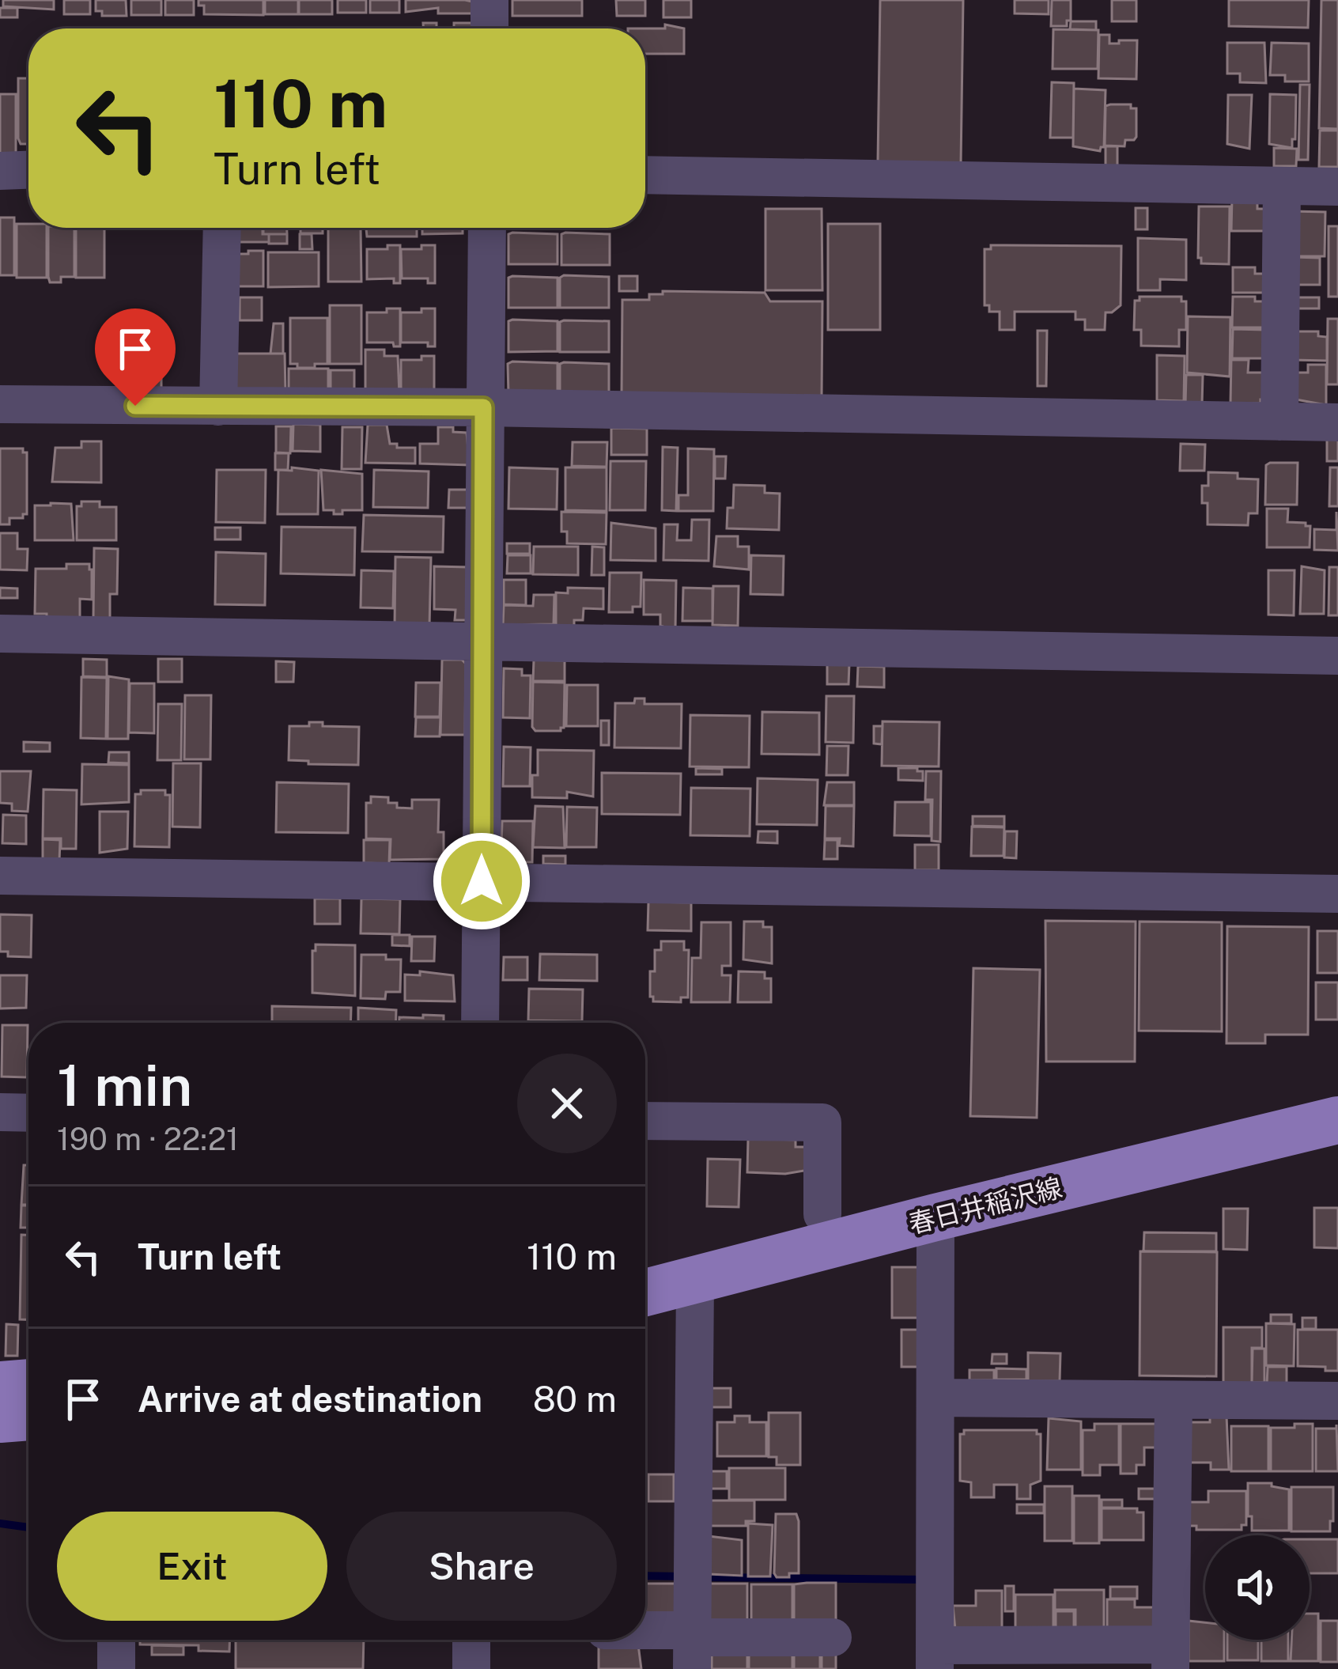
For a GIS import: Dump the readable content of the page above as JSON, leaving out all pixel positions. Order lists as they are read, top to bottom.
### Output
{
  "streets": {
    "main road": ["春日井稲沢線"]
  },
  "page": {
    "turn": ["110 m", "Turn left"],
    "heading": ["1 min", "190 m · 22:21"],
    "list": [
      {
        "name": "Turn left",
        "value": "110 m"
      },
      {
        "name": "Arrive at destination",
        "value": "80 m"
      }
    ],
    "buttons": ["Exit", "Share"]
  }
}
